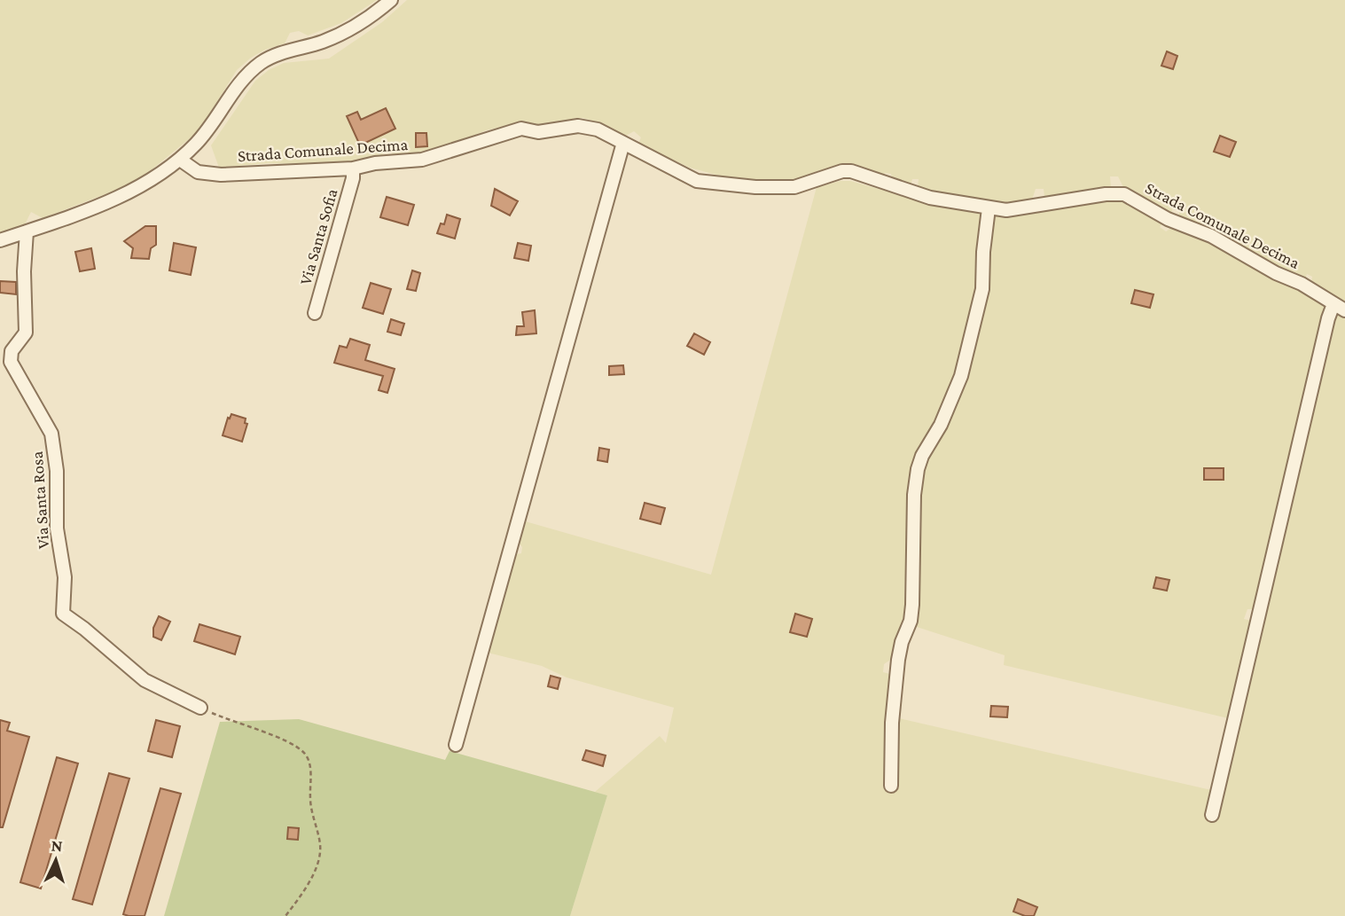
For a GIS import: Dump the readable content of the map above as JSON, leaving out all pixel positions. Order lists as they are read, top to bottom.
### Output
{
  "streets": {
    "street": ["Strada Comunale Decima", "Via Santa Sofia", "Via Santa Rosa"]
  },
  "crossings": [
    ["Strada Comunale Decima", "Via Santa Sofia"]
  ],
  "north": "top"
}
